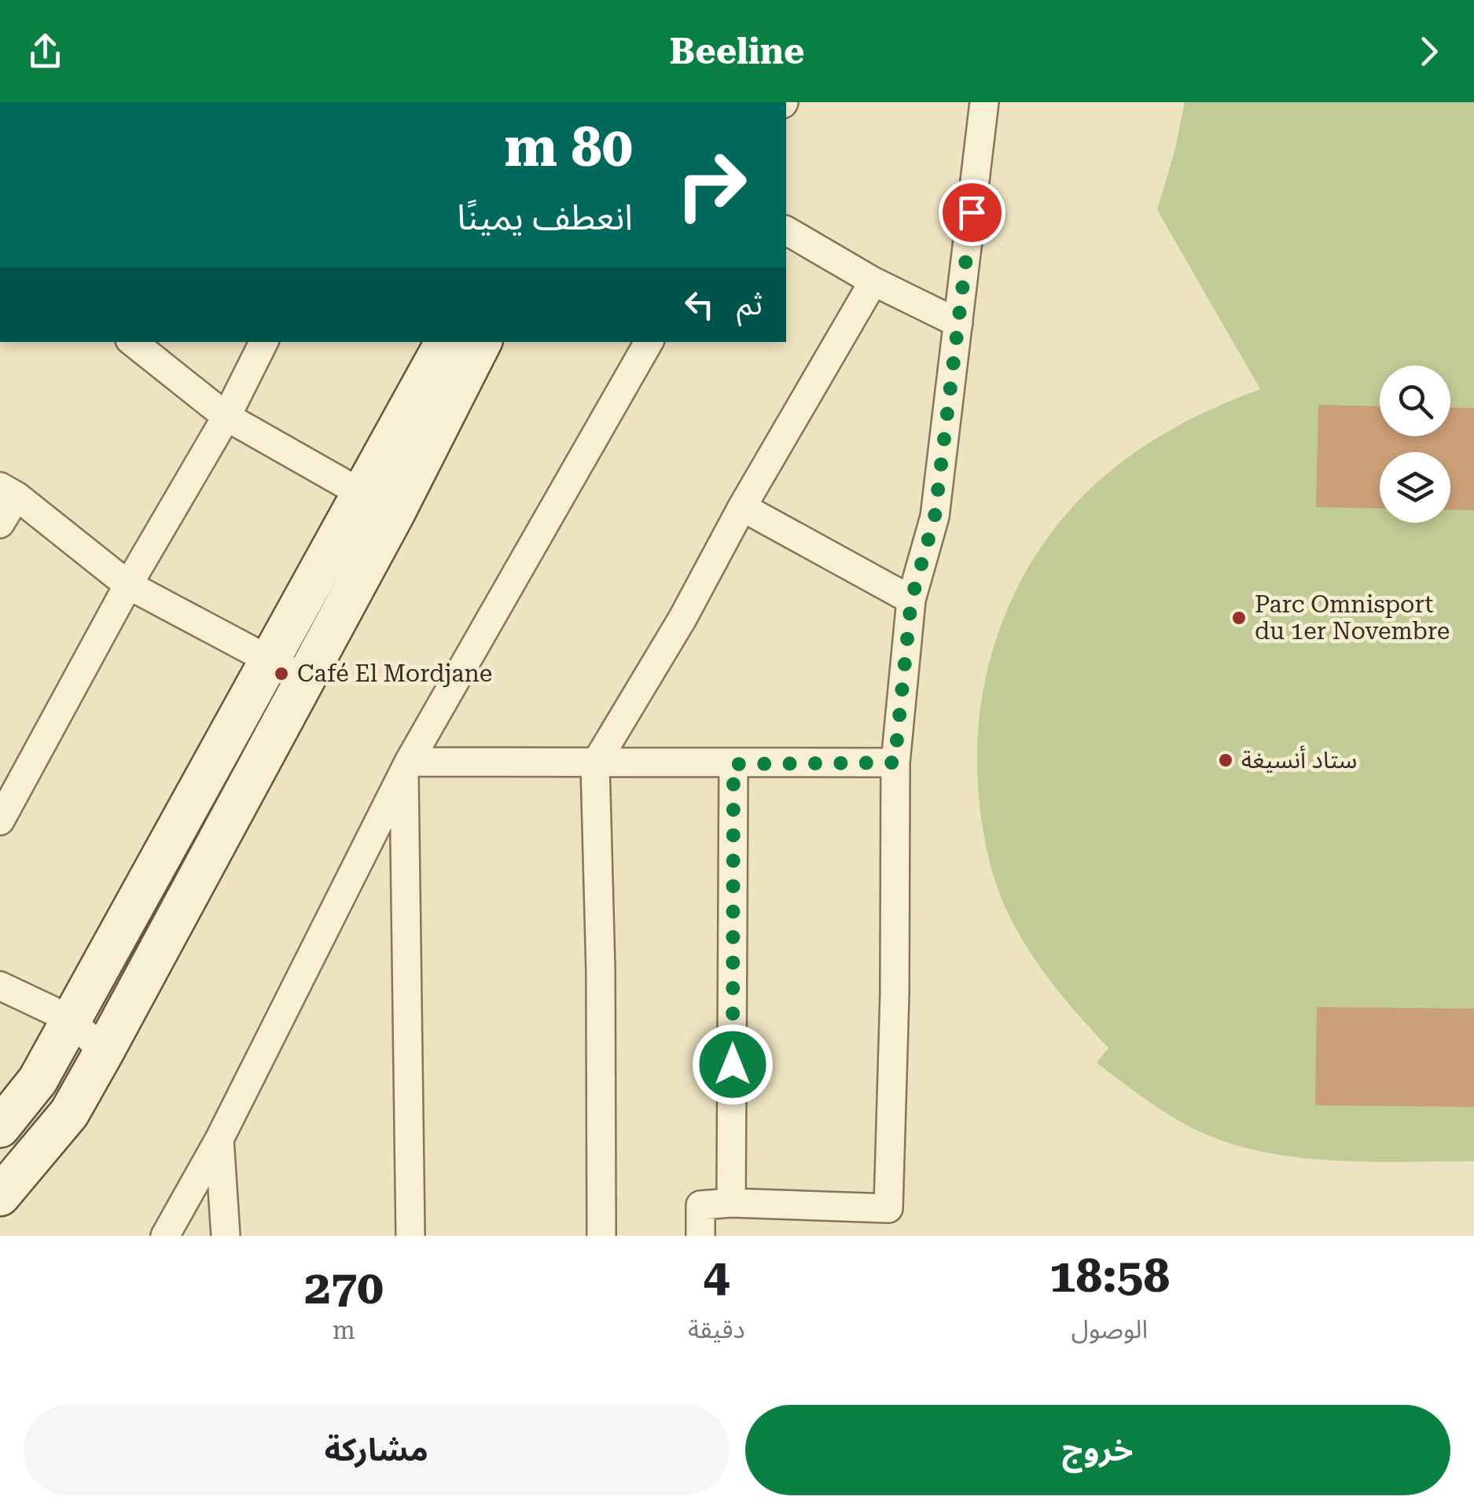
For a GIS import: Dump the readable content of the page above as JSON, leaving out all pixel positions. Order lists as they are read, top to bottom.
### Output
{
  "places": ["Parc Omnisport du 1er Novembre", "Café El Mordjane", "ستاد أنسيغة"],
  "page": {
    "header": "Beeline",
    "turn": ["80 m", "انعطف يمينًا"],
    "then": "ثم",
    "eta": [
      "18:58",
      "الوصول",
      "4",
      "دقيقة",
      "270",
      "m"
    ],
    "buttons": ["خروج", "مشاركة"]
  }
}
